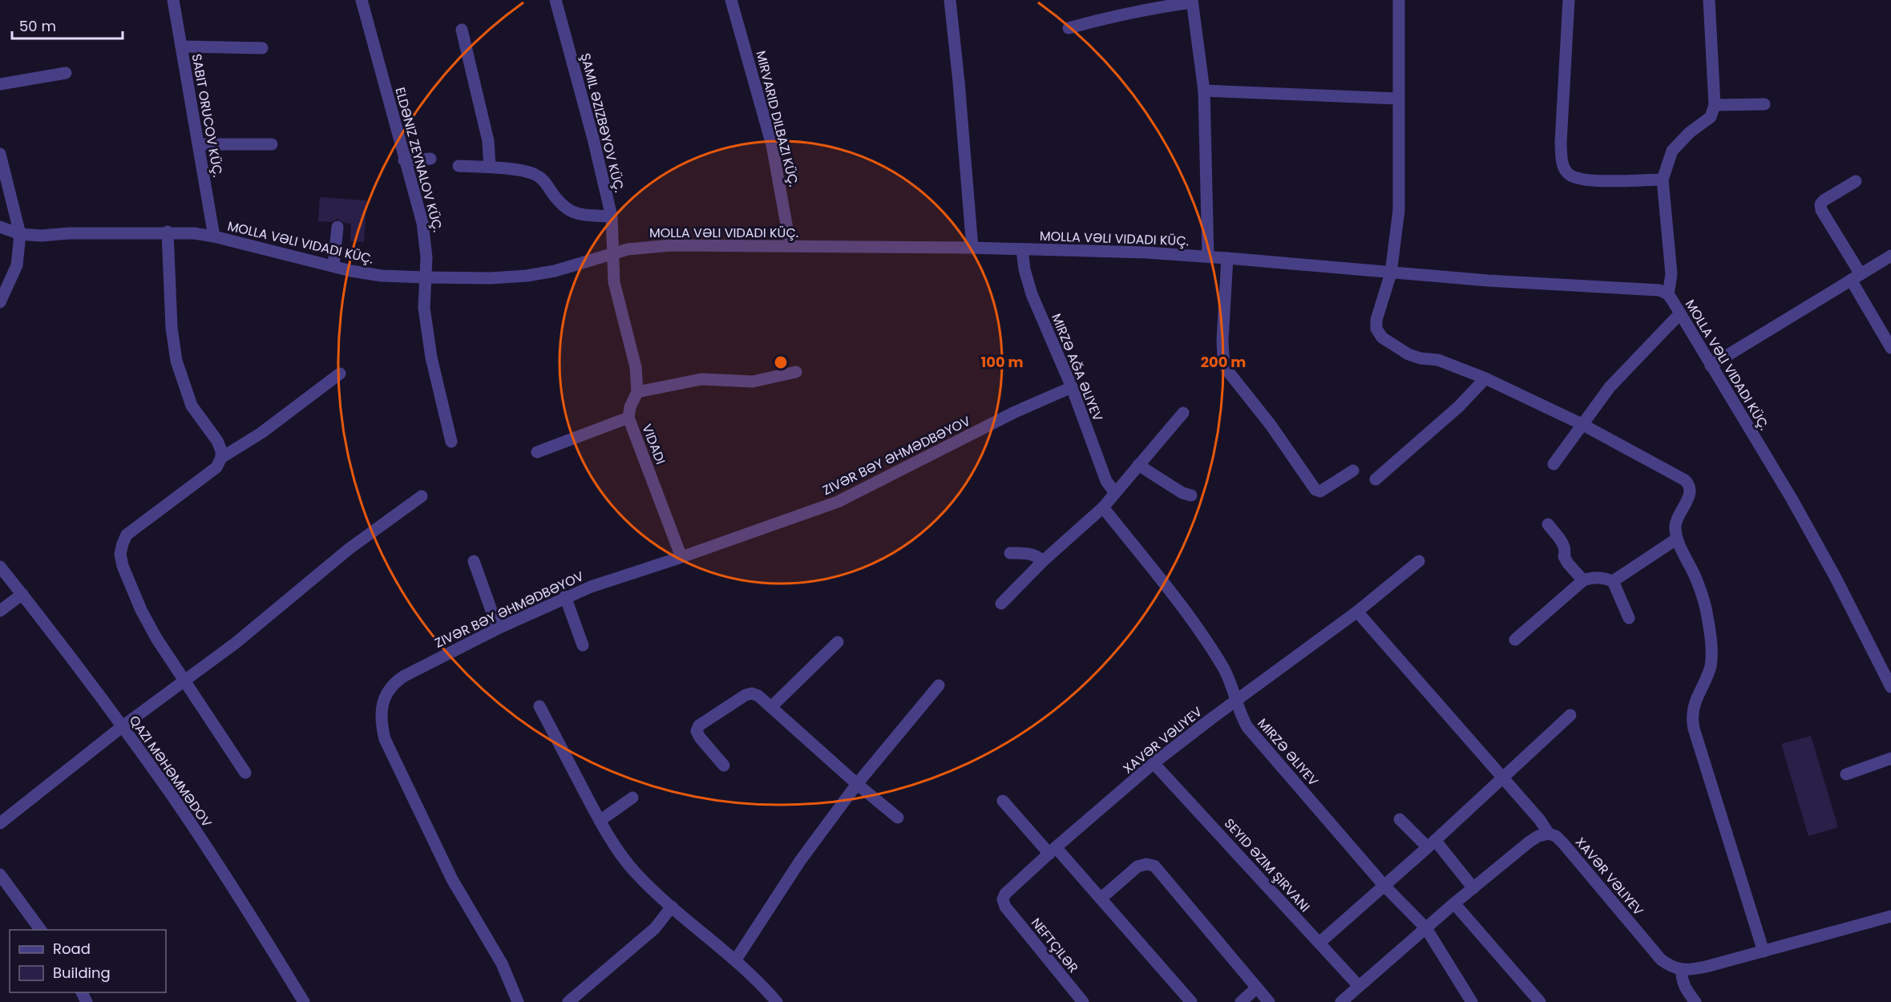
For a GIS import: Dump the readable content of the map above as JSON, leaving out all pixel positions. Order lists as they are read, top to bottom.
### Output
{
  "streets": {
    "street": [
      "SABIT ORUCOV KÜÇ.",
      "MIRVARID DILBAZI KÜÇ.",
      "ŞAMIL ƏZIZBƏYOV KÜÇ.",
      "ELDƏNIZ ZEYNALOV KÜÇ.",
      "MOLLA VƏLI VIDADI KÜÇ.",
      "MIRZƏ AĞA ƏLIYEV",
      "VIDADI",
      "ZIVƏR BƏY ƏHMƏDBƏYOV",
      "XAVƏR VƏLIYEV",
      "MIRZƏ ƏLIYEV",
      "SEYID ƏZIM ŞIRVANI",
      "NEFTÇILƏR"
    ]
  },
  "crossings": [
    ["SABIT ORUCOV KÜÇ.", "MOLLA VƏLI VIDADI KÜÇ."],
    ["MIRVARID DILBAZI KÜÇ.", "MOLLA VƏLI VIDADI KÜÇ."],
    ["ŞAMIL ƏZIZBƏYOV KÜÇ.", "MOLLA VƏLI VIDADI KÜÇ."],
    ["ŞAMIL ƏZIZBƏYOV KÜÇ.", "VIDADI"],
    ["ELDƏNIZ ZEYNALOV KÜÇ.", "MOLLA VƏLI VIDADI KÜÇ."],
    ["MOLLA VƏLI VIDADI KÜÇ.", "MIRZƏ AĞA ƏLIYEV"],
    ["MOLLA VƏLI VIDADI KÜÇ.", "VIDADI"],
    ["MIRZƏ AĞA ƏLIYEV", "ZIVƏR BƏY ƏHMƏDBƏYOV"],
    ["VIDADI", "ZIVƏR BƏY ƏHMƏDBƏYOV"],
    ["XAVƏR VƏLIYEV", "MIRZƏ ƏLIYEV"],
    ["XAVƏR VƏLIYEV", "SEYID ƏZIM ŞIRVANI"],
    ["XAVƏR VƏLIYEV", "NEFTÇILƏR"]
  ],
  "legend": ["Road", "Building"],
  "scale_bar": "50 m",
  "rings": ["100 m", "200 m"]
}
